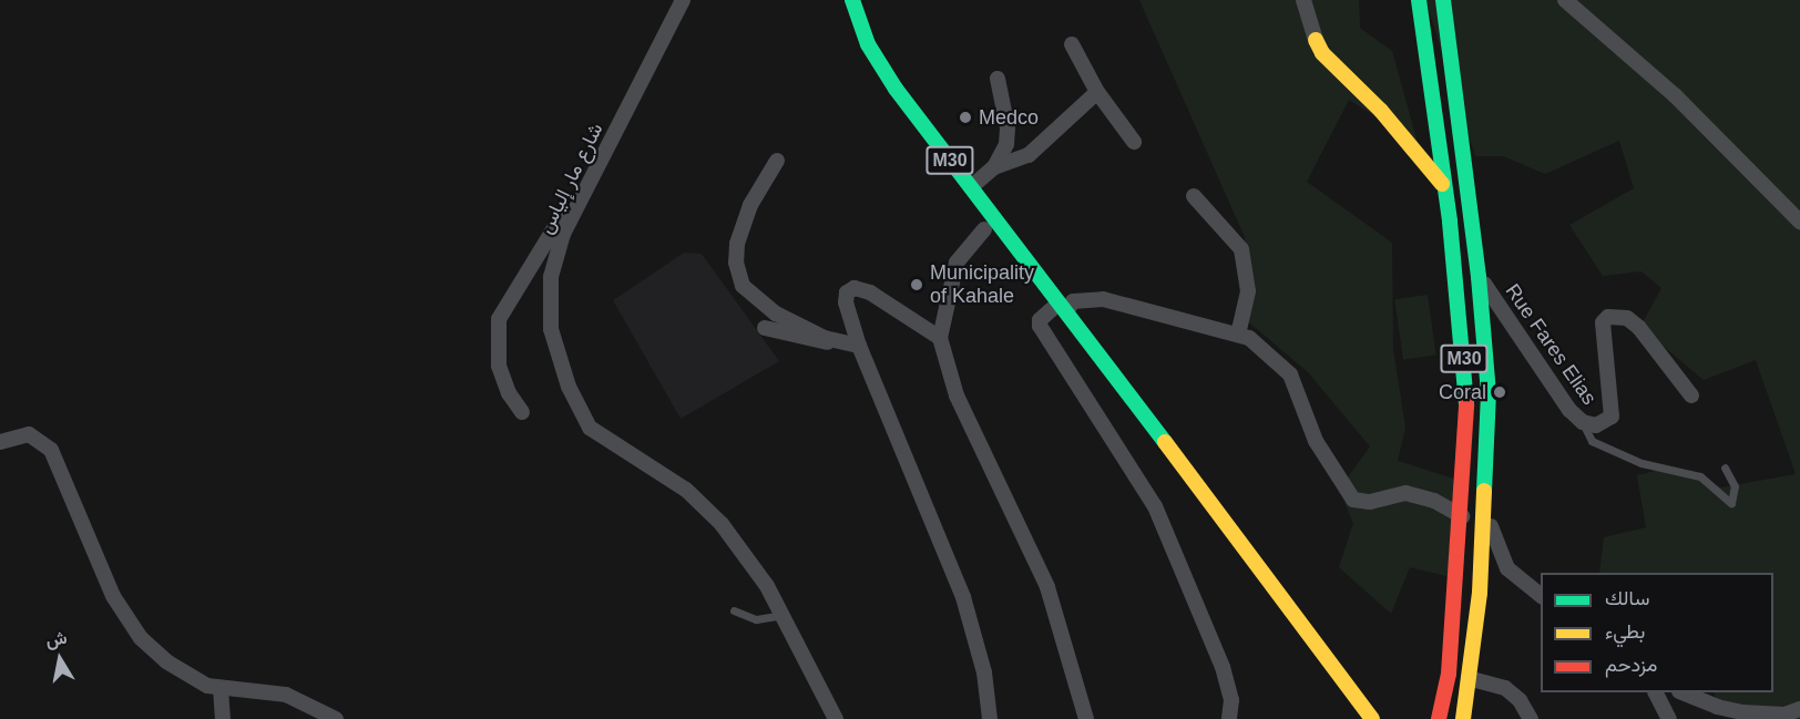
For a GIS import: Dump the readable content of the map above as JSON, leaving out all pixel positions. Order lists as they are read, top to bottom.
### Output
{
  "streets": {
    "highway": ["M30"],
    "street": ["شارع مار إلياس", "Rue Fares Elias"]
  },
  "crossings": [
    ["M30", "Rue Fares Elias"]
  ],
  "places": ["Medco", "Municipality of Kahale", "Coral"],
  "legend": ["سالك", "بطيء", "مزدحم"],
  "north": "top"
}
